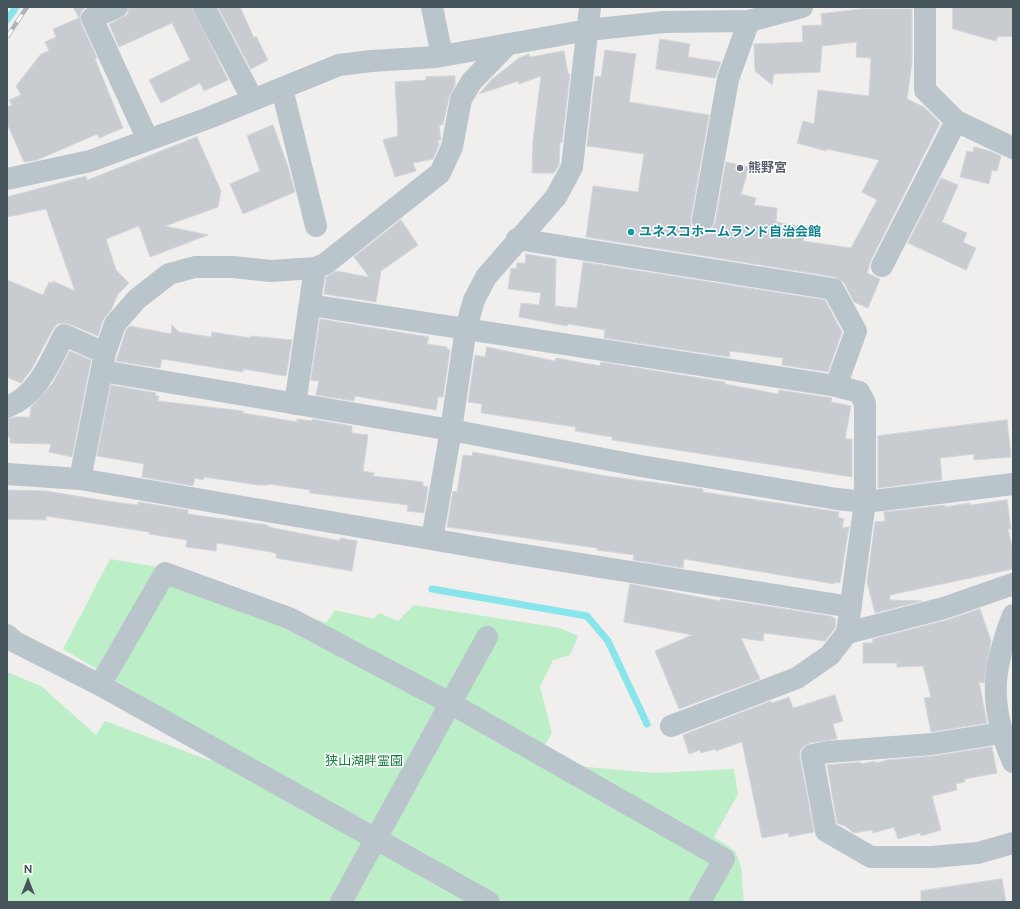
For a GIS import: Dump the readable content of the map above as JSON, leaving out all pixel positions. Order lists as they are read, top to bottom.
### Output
{
  "parks": ["狭山湖畔霊園"],
  "places": ["熊野宮", "ユネスコホームランド自治会館"],
  "north": "top"
}
